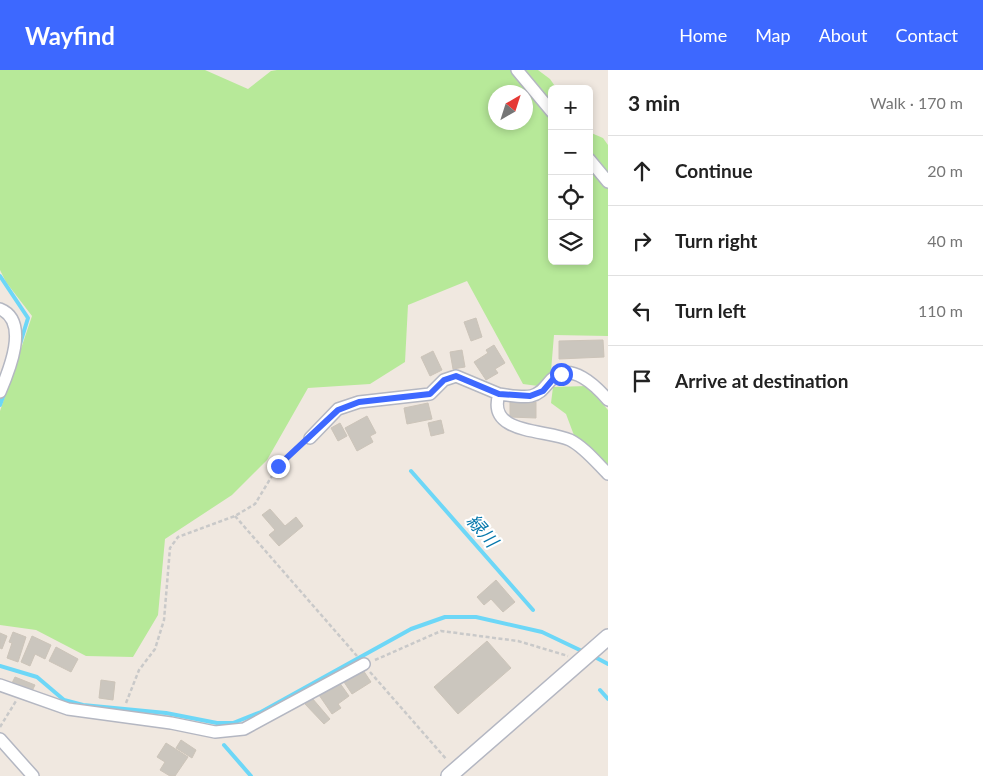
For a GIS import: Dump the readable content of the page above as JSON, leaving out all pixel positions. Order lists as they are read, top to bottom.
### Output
{
  "water": ["緑川"],
  "north": "top right",
  "page": {
    "header": "Wayfind",
    "nav": [
      "Home",
      "Map",
      "About",
      "Contact"
    ],
    "heading": ["3 min", "Walk · 170 m"],
    "map_buttons": ["+", "−"],
    "list": [
      ["Continue", "20 m"],
      ["Turn right", "40 m"],
      ["Turn left", "110 m"],
      "Arrive at destination"
    ]
  }
}
